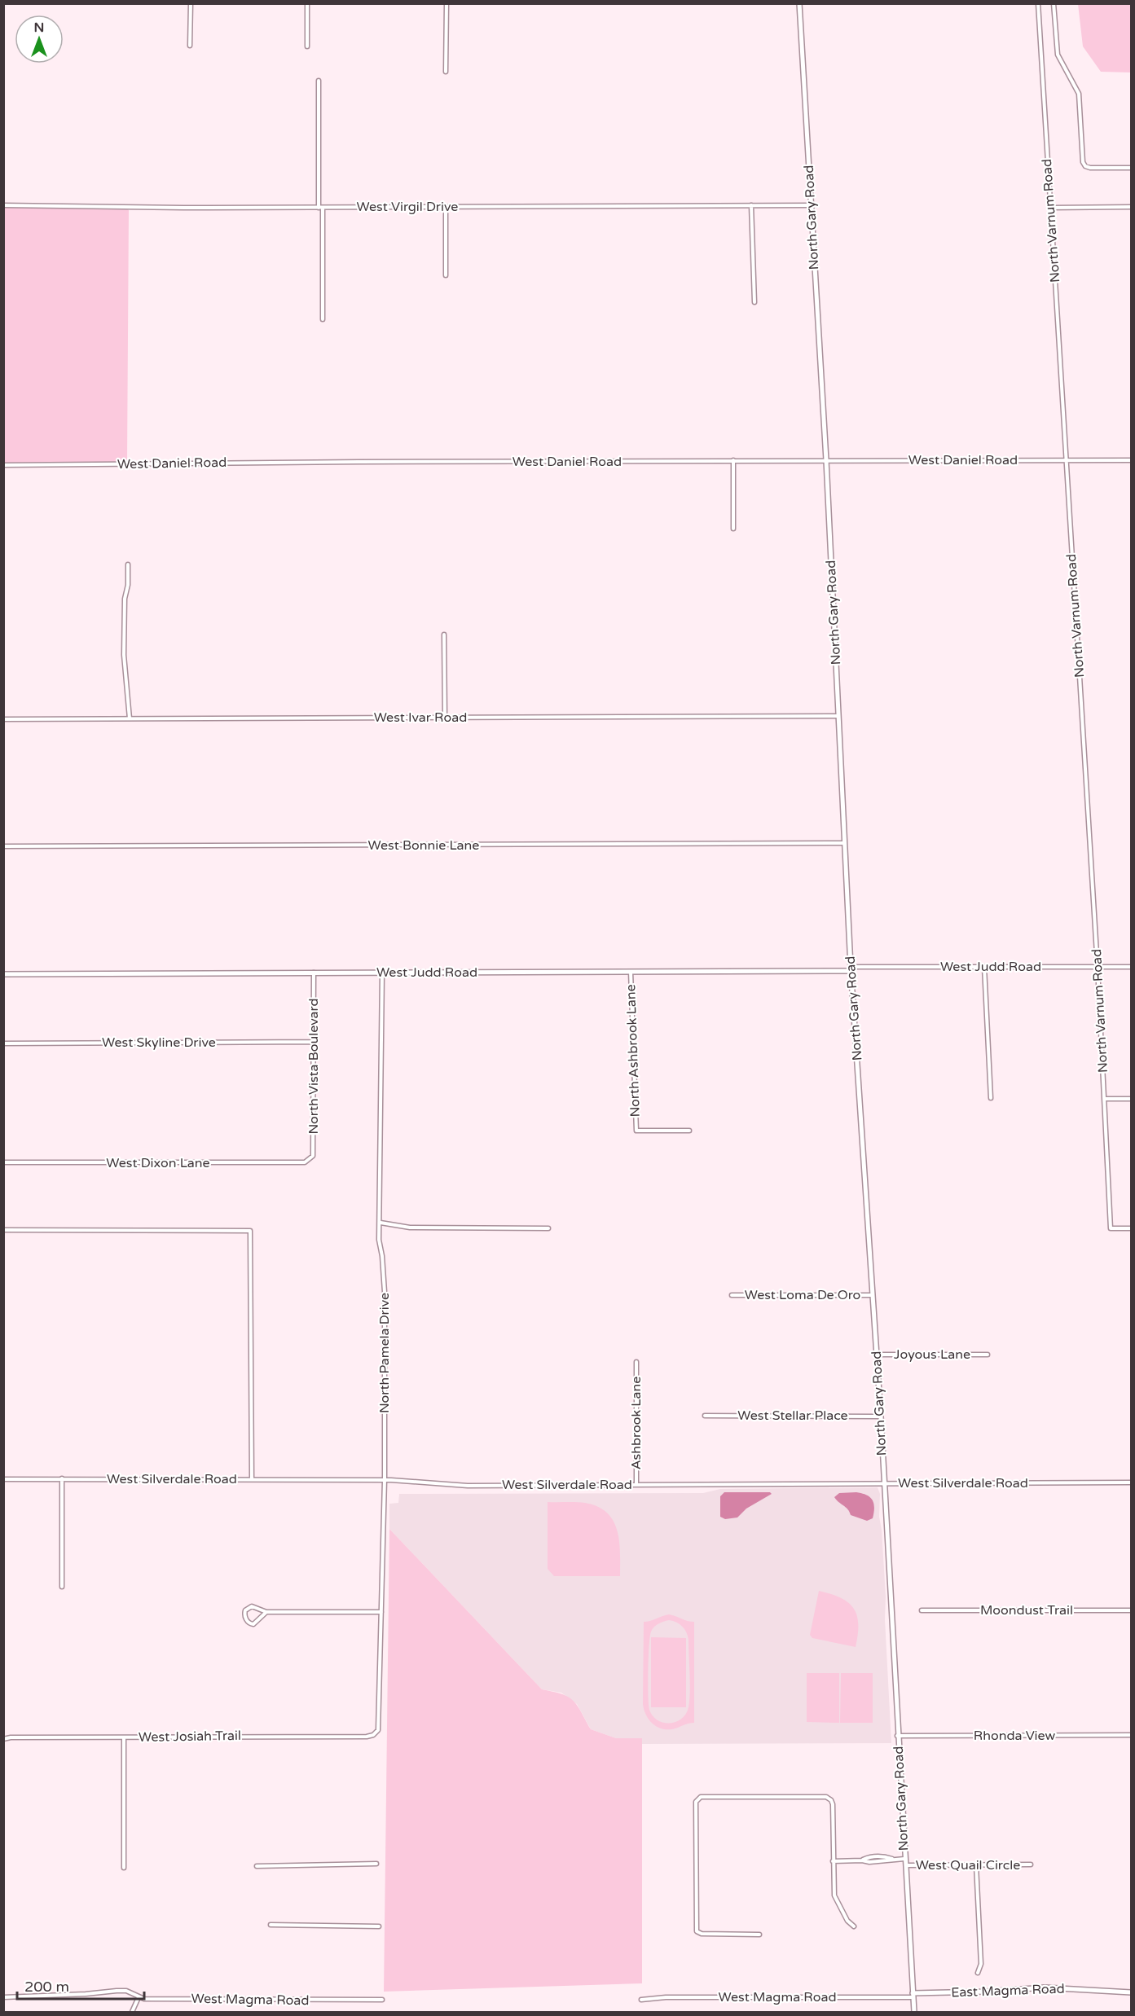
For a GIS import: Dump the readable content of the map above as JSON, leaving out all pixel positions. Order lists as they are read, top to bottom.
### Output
{
  "streets": {
    "street": [
      "West Virgil Drive",
      "North Gary Road",
      "North Varnum Road",
      "West Daniel Road",
      "West Ivar Road",
      "West Bonnie Lane",
      "West Judd Road",
      "West Skyline Drive",
      "North Ashbrook Lane",
      "North Vista Boulevard",
      "West Dixon Lane",
      "West Loma De Oro",
      "North Pamela Drive",
      "Joyous Lane",
      "West Stellar Place",
      "Ashbrook Lane",
      "West Silverdale Road",
      "Moondust Trail",
      "Rhonda View",
      "West Josiah Trail",
      "West Quail Circle",
      "East Magma Road",
      "West Magma Road"
    ]
  },
  "crossings": [
    ["West Virgil Drive", "North Gary Road"],
    ["North Gary Road", "West Daniel Road"],
    ["North Gary Road", "West Ivar Road"],
    ["North Gary Road", "West Bonnie Lane"],
    ["North Gary Road", "West Judd Road"],
    ["North Gary Road", "West Loma De Oro"],
    ["North Gary Road", "Joyous Lane"],
    ["North Gary Road", "West Stellar Place"],
    ["North Gary Road", "West Silverdale Road"],
    ["North Gary Road", "Rhonda View"],
    ["North Gary Road", "West Quail Circle"],
    ["North Gary Road", "East Magma Road"],
    ["North Gary Road", "West Magma Road"],
    ["North Varnum Road", "West Daniel Road"],
    ["North Varnum Road", "West Judd Road"],
    ["West Judd Road", "North Ashbrook Lane"],
    ["West Judd Road", "North Vista Boulevard"],
    ["West Judd Road", "North Pamela Drive"],
    ["West Skyline Drive", "North Vista Boulevard"],
    ["North Vista Boulevard", "West Dixon Lane"],
    ["North Pamela Drive", "West Silverdale Road"],
    ["North Pamela Drive", "West Josiah Trail"],
    ["Ashbrook Lane", "West Silverdale Road"],
    ["East Magma Road", "West Magma Road"]
  ],
  "scale_bar": "200 m",
  "north": "top"
}
